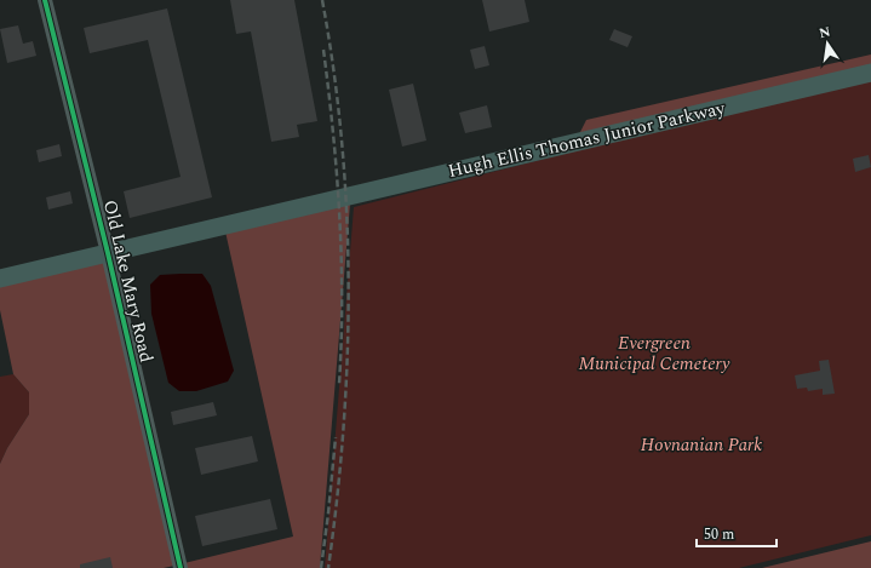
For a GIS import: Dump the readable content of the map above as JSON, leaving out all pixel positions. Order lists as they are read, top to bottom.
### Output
{
  "streets": {
    "main road": ["Hugh Ellis Thomas Junior Parkway"],
    "street": ["Old Lake Mary Road"]
  },
  "crossings": [
    ["Hugh Ellis Thomas Junior Parkway", "Old Lake Mary Road"]
  ],
  "parks": ["Evergreen Municipal Cemetery", "Hovnanian Park"],
  "scale_bar": "50 m",
  "north": "top"
}
